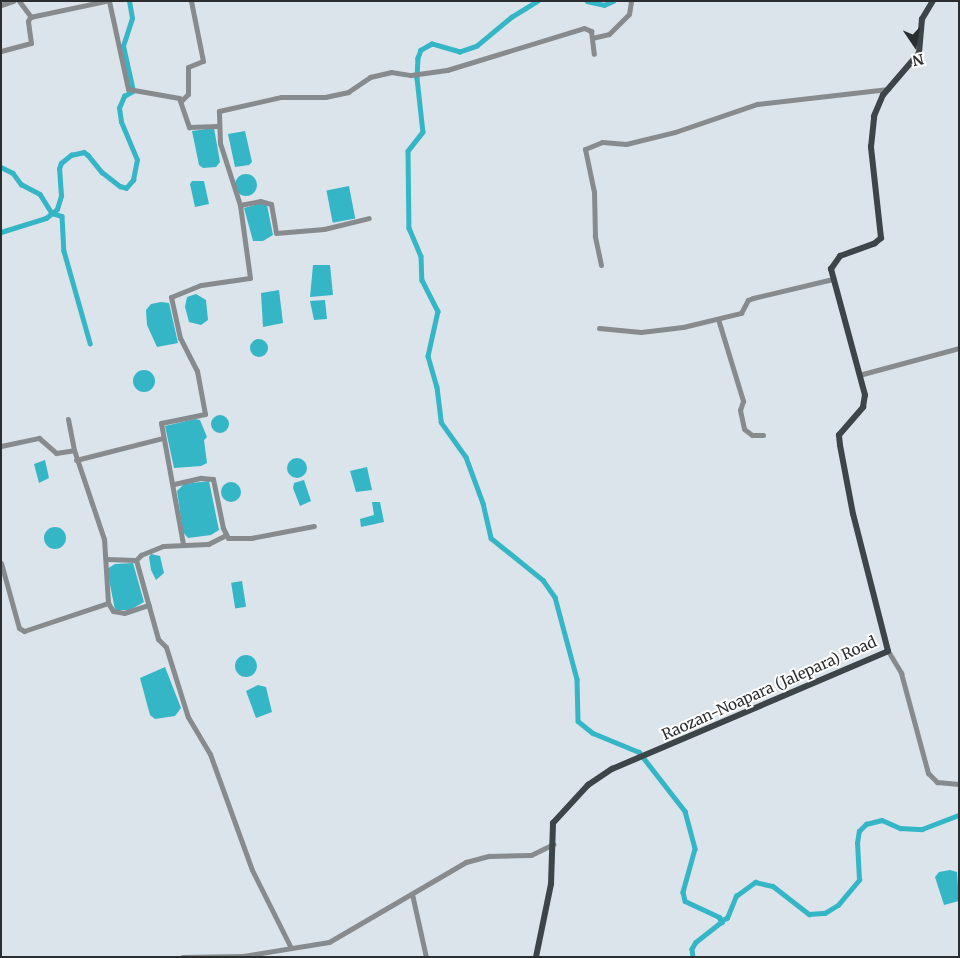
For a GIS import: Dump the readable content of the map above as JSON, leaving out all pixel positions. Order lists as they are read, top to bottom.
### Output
{
  "streets": {
    "main road": ["Raozan-Noapara (Jalepara) Road"]
  },
  "north": "bottom"
}
